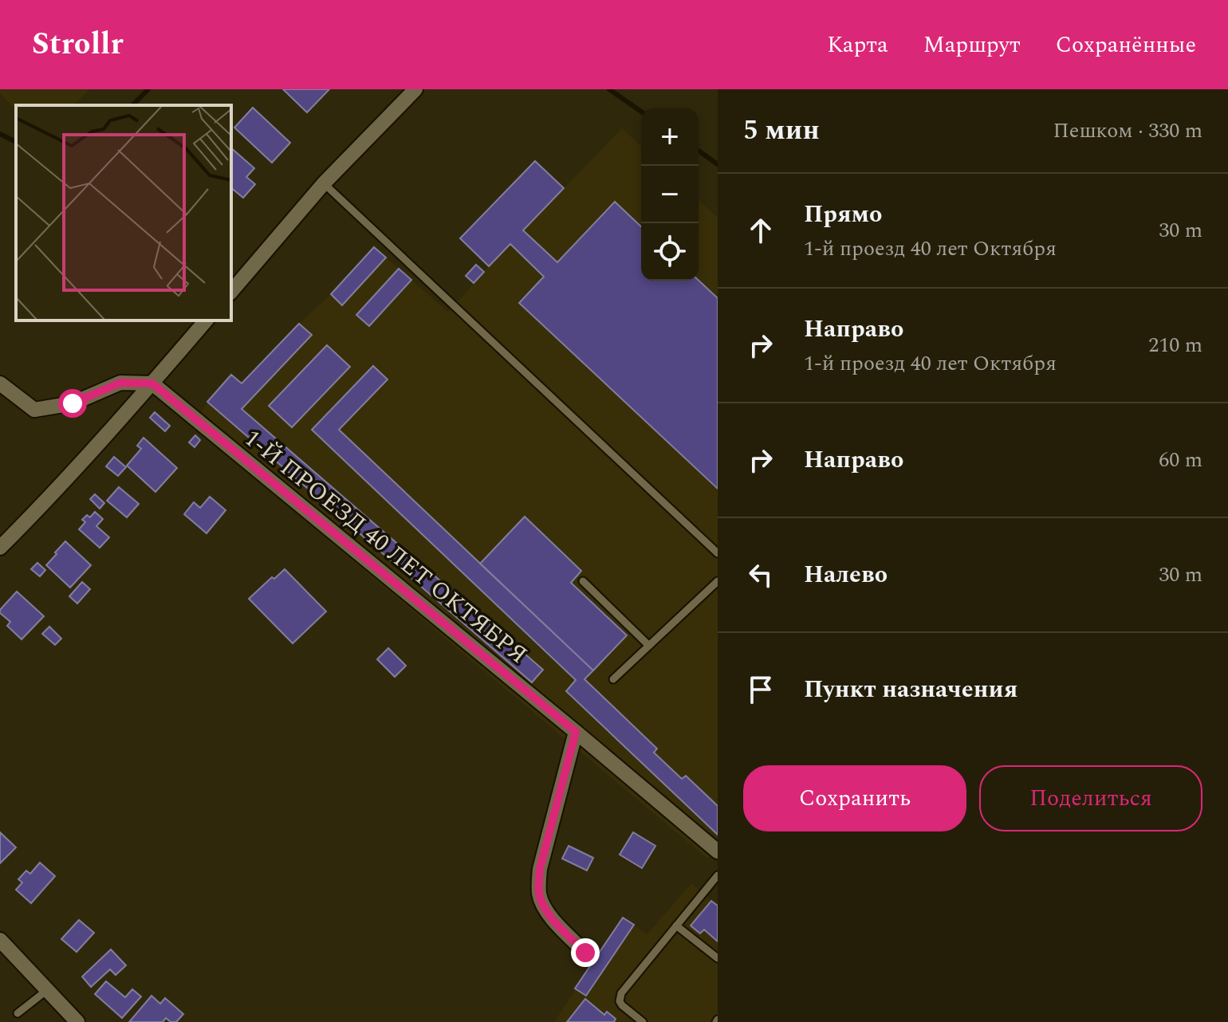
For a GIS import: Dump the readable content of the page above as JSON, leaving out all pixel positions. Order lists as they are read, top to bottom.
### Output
{
  "streets": {
    "street": ["1-Й ПРОЕЗД 40 ЛЕТ ОКТЯБРЯ"]
  },
  "page": {
    "header": "Strollr",
    "nav": ["Карта", "Маршрут", "Сохранённые"],
    "heading": ["5 мин", "Пешком · 330 m"],
    "map_buttons": ["+", "−"],
    "list": [
      ["Прямо", "1-й проезд 40 лет Октября", "30 m"],
      ["Направо", "1-й проезд 40 лет Октября", "210 m"],
      ["Направо", "60 m"],
      ["Налево", "30 m"],
      "Пункт назначения"
    ],
    "buttons": ["Сохранить", "Поделиться"]
  }
}
